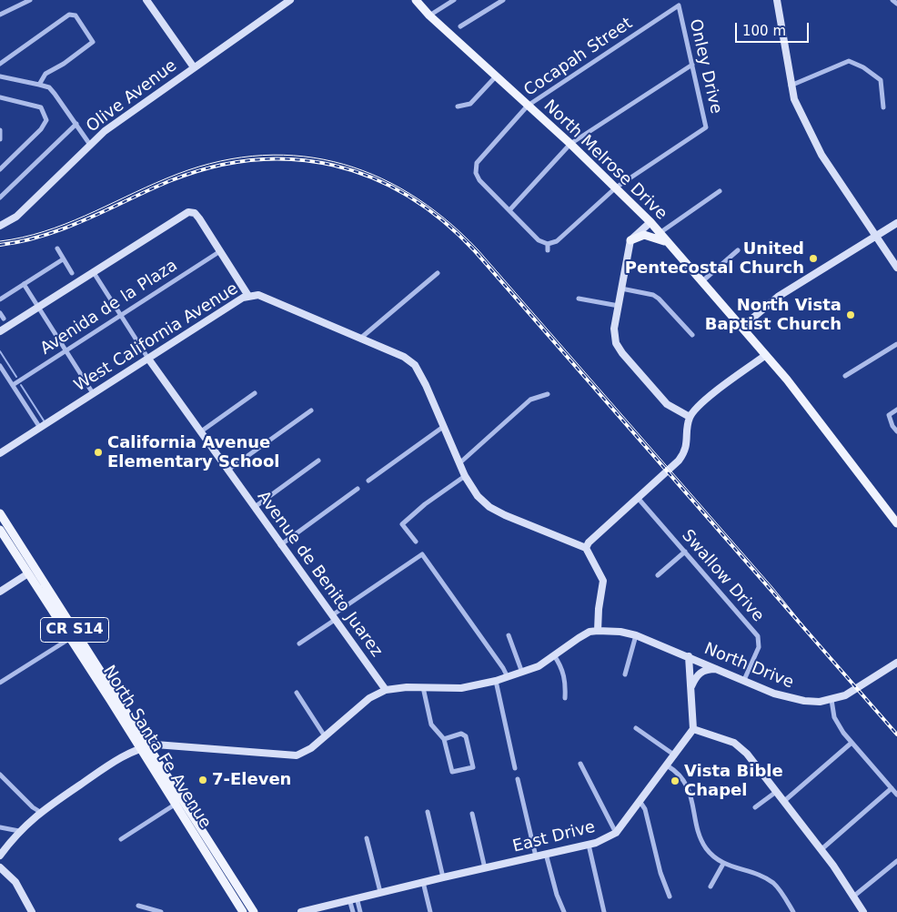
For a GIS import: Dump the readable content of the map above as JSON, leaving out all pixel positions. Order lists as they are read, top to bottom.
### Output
{
  "streets": {
    "main road": ["North Melrose Drive", "CR S14", "North Santa Fe Avenue"],
    "street": [
      "Cocapah Street",
      "Onley Drive",
      "Olive Avenue",
      "Avenida de la Plaza",
      "West California Avenue",
      "Avenue de Benito Juarez",
      "Swallow Drive",
      "North Drive",
      "East Drive"
    ]
  },
  "crossings": [
    ["Cocapah Street", "Onley Drive"],
    ["Cocapah Street", "North Melrose Drive"],
    ["Onley Drive", "North Melrose Drive"],
    ["Avenida de la Plaza", "Avenue de Benito Juarez"],
    ["West California Avenue", "Avenue de Benito Juarez"],
    ["Swallow Drive", "North Drive"]
  ],
  "places": [
    "United Pentecostal Church",
    "North Vista Baptist Church",
    "California Avenue Elementary School",
    "7-Eleven",
    "Vista Bible Chapel"
  ],
  "scale_bar": "100 m"
}
